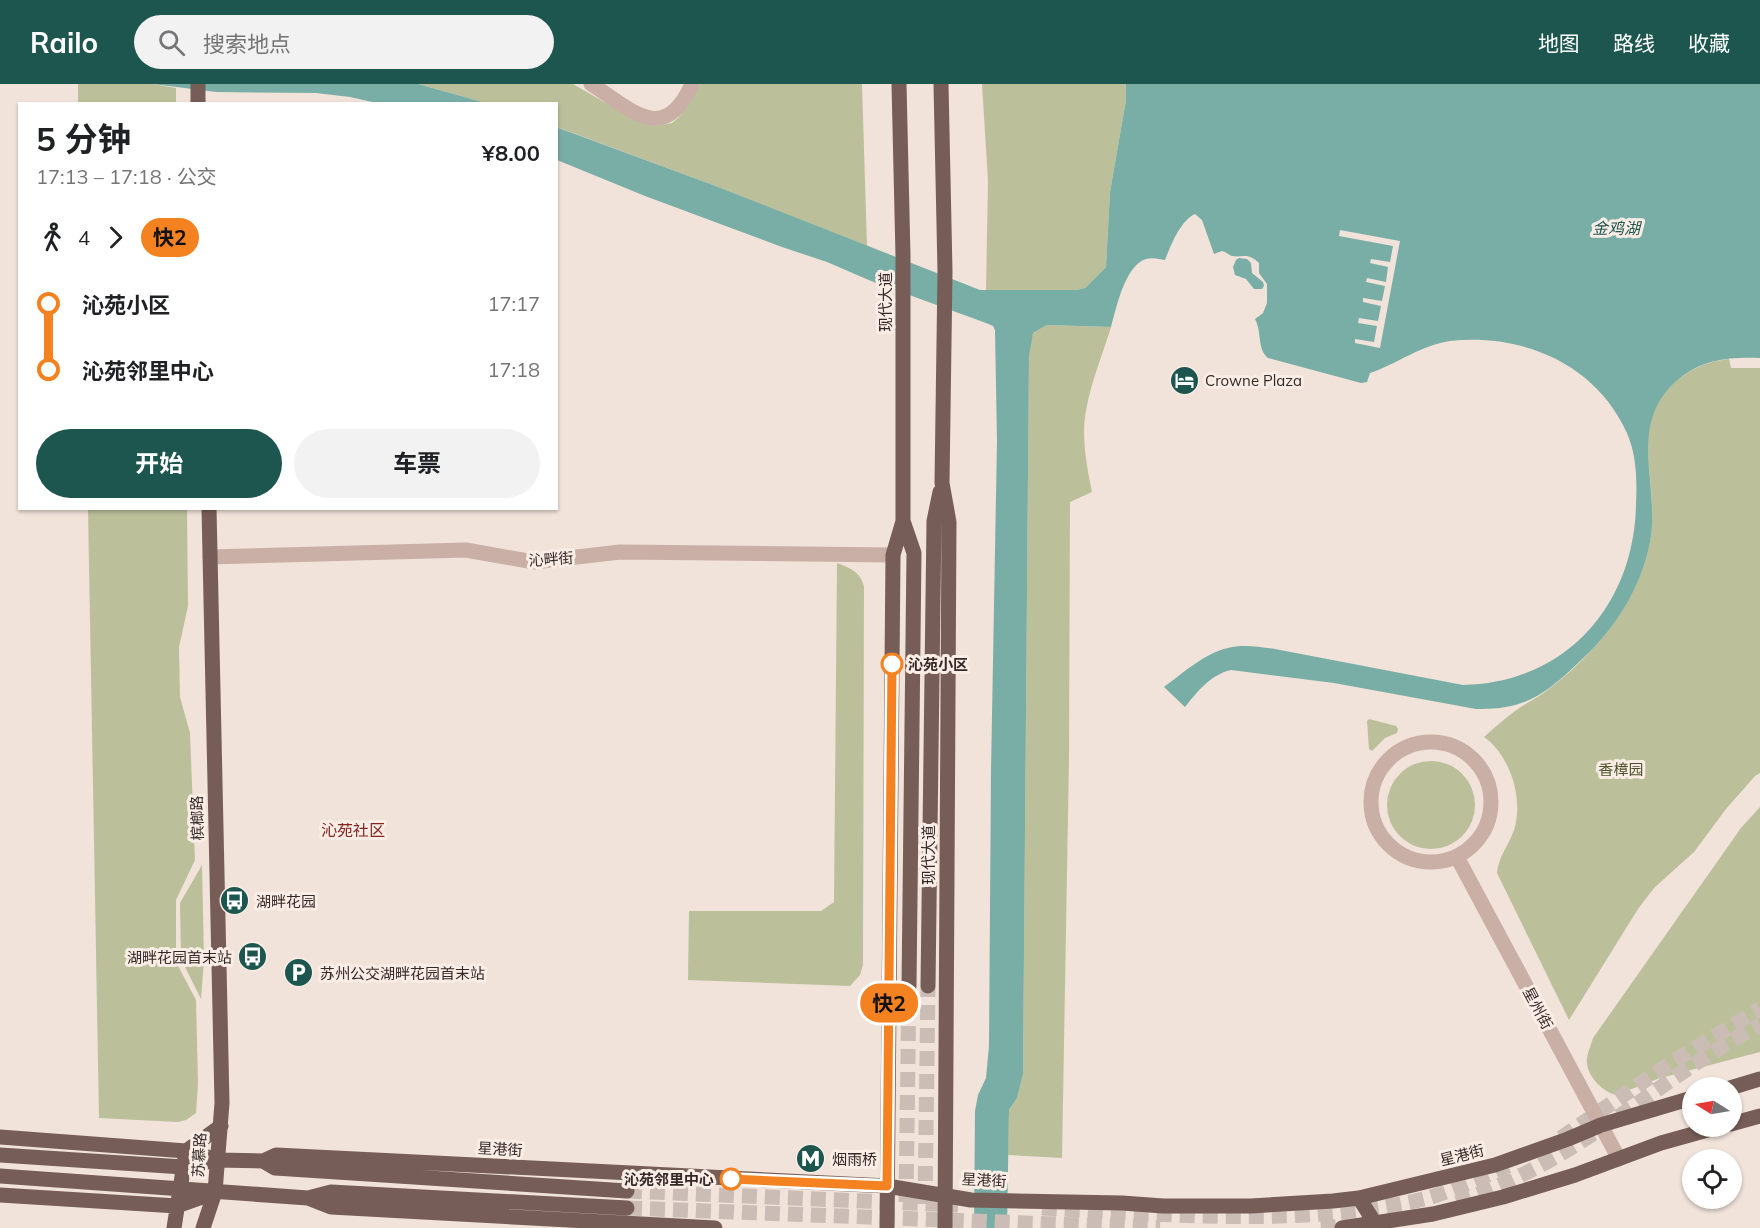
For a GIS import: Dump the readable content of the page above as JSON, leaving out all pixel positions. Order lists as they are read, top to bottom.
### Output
{
  "streets": {
    "main road": [
      "现代大道",
      "槟榔路",
      "星港街",
      "苏慕路"
    ],
    "street": ["沁畔街", "星州街"]
  },
  "crossings": [
    ["现代大道", "沁畔街"],
    ["现代大道", "星港街"],
    ["沁畔街", "槟榔路"],
    ["槟榔路", "苏慕路"],
    ["星州街", "星港街"],
    ["星港街", "苏慕路"]
  ],
  "districts": ["沁苑社区"],
  "water": ["金鸡湖"],
  "parks": ["香樟园"],
  "places": {
    "hotel": ["Crowne Plaza"],
    "other": ["沁苑小区", "沁苑邻里中心"],
    "bus stop": ["湖畔花园", "湖畔花园首末站"],
    "parking": ["苏州公交湖畔花园首末站"],
    "metro station": ["烟雨桥"]
  },
  "lines": ["bus line 快2"],
  "north": "left",
  "page": {
    "header": "Railo",
    "search": "搜索地点",
    "nav": ["地图", "路线", "收藏"],
    "on_map": "快2",
    "heading": ["5 分钟", "17:13 – 17:18 · 公交", "¥8.00"],
    "legs": ["4", "快2"],
    "list": [
      {
        "name": "沁苑小区",
        "value": "17:17"
      },
      {
        "name": "沁苑邻里中心",
        "value": "17:18"
      }
    ],
    "buttons": ["开始", "车票"]
  }
}
